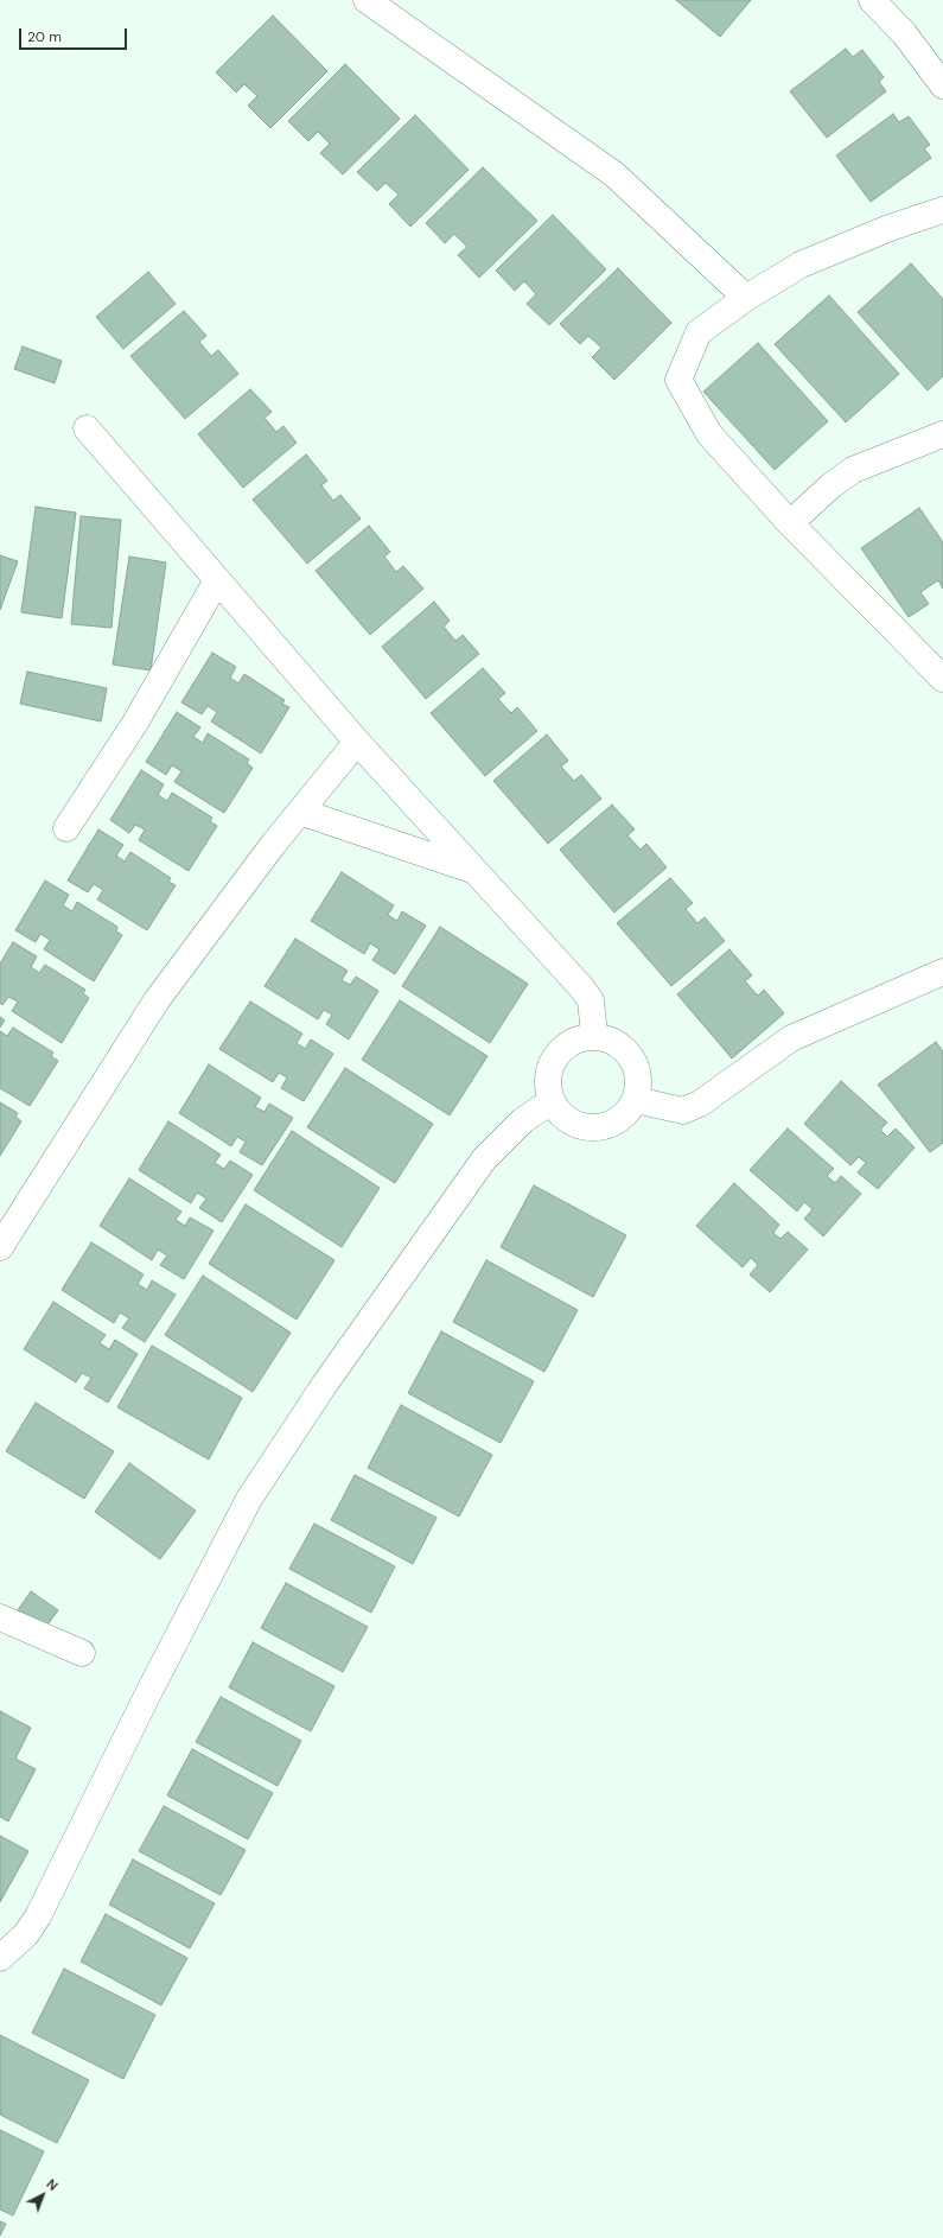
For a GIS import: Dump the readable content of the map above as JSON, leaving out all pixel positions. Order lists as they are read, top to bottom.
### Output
{
  "scale_bar": "20 m",
  "north": "top right"
}
